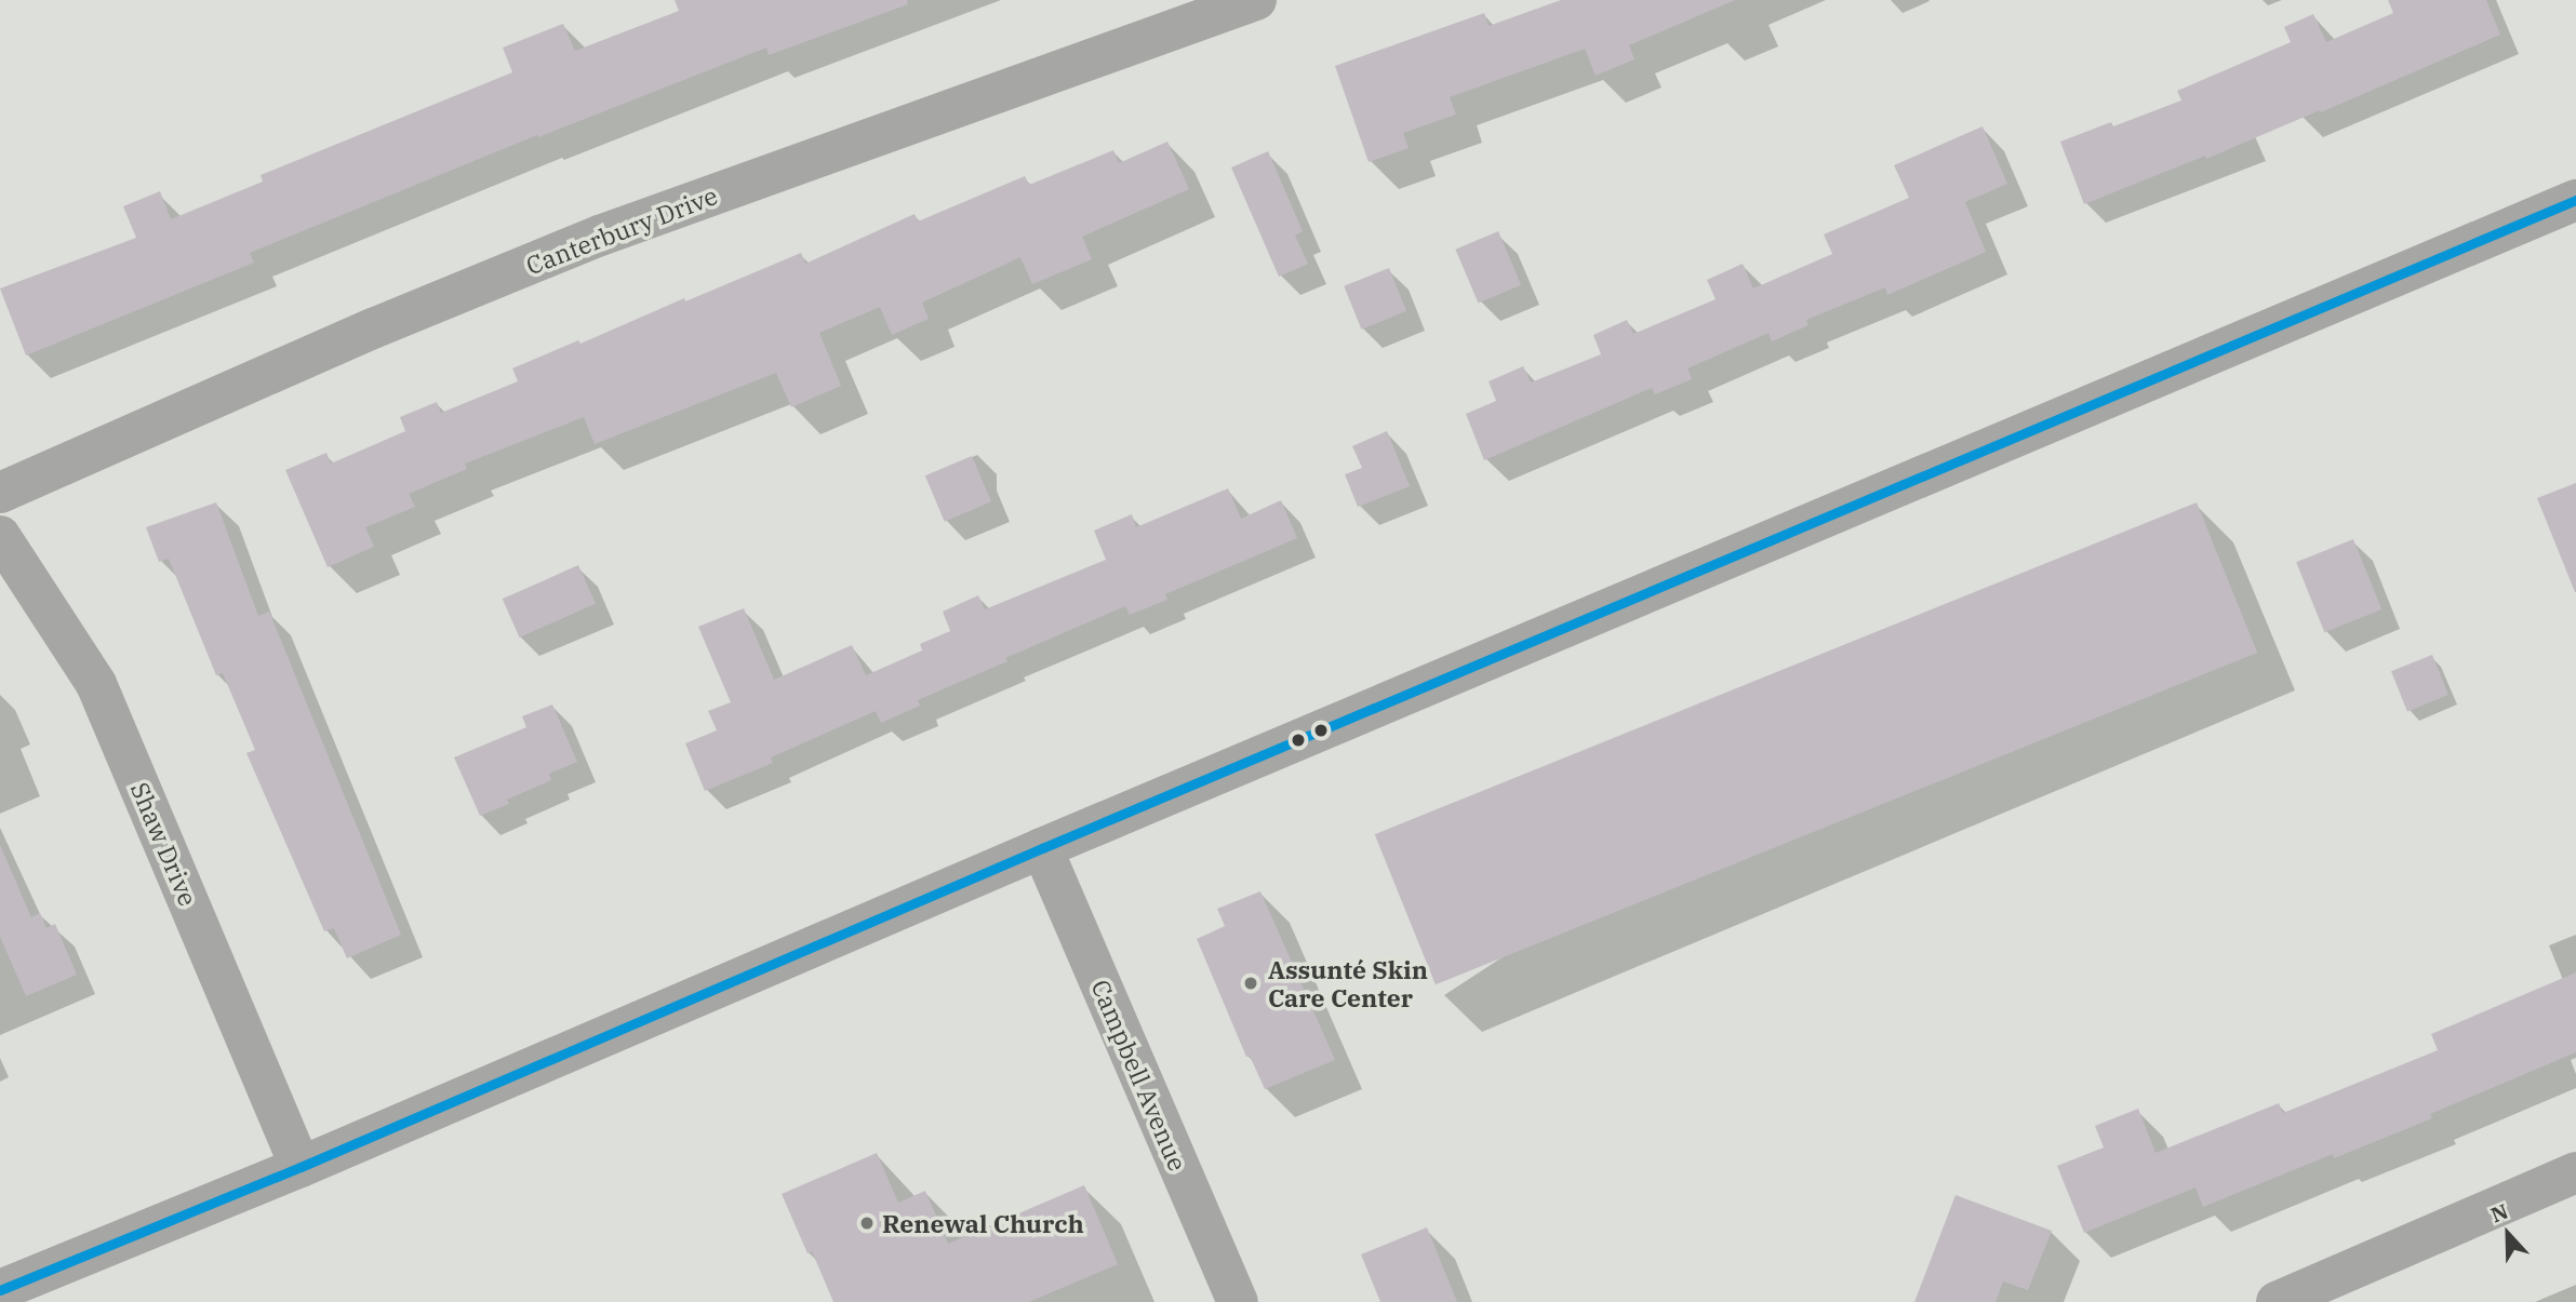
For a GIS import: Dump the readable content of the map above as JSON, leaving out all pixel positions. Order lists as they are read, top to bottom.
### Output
{
  "streets": {
    "street": ["Canterbury Drive", "Shaw Drive", "Campbell Avenue"]
  },
  "places": ["Assunté Skin Care Center", "Renewal Church"],
  "north": "top"
}
